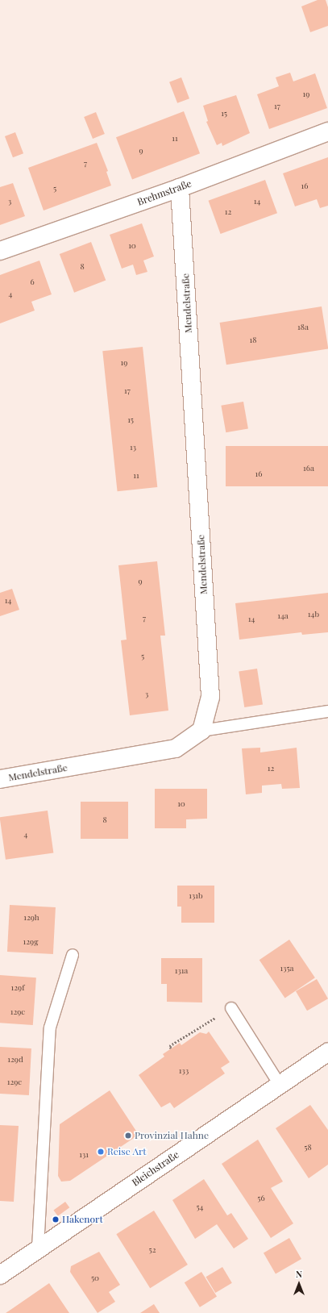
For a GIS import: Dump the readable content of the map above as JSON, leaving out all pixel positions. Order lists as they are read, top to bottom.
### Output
{
  "streets": {
    "street": ["Brehmstraße", "Mendelstraße", "Bleichstraße"]
  },
  "crossings": [
    ["Brehmstraße", "Mendelstraße"]
  ],
  "places": ["Provinzial Hahne", "Reise Art", "Hakenort"],
  "house_numbers": [
    "19",
    "17",
    "15",
    "11",
    "9",
    "7",
    "16",
    "5",
    "3",
    "14",
    "12",
    "10",
    "8",
    "6",
    "4",
    "18a",
    "18",
    "19",
    "17",
    "15",
    "13",
    "16a",
    "16",
    "11",
    "9",
    "14",
    "14b",
    "14a",
    "7",
    "14",
    "5",
    "3",
    "12",
    "10",
    "8",
    "4",
    "131b",
    "129h",
    "129g",
    "135a",
    "131a",
    "129f",
    "129e",
    "129d",
    "133",
    "129c",
    "58",
    "131",
    "56",
    "54",
    "52",
    "50"
  ],
  "north": "top"
}
